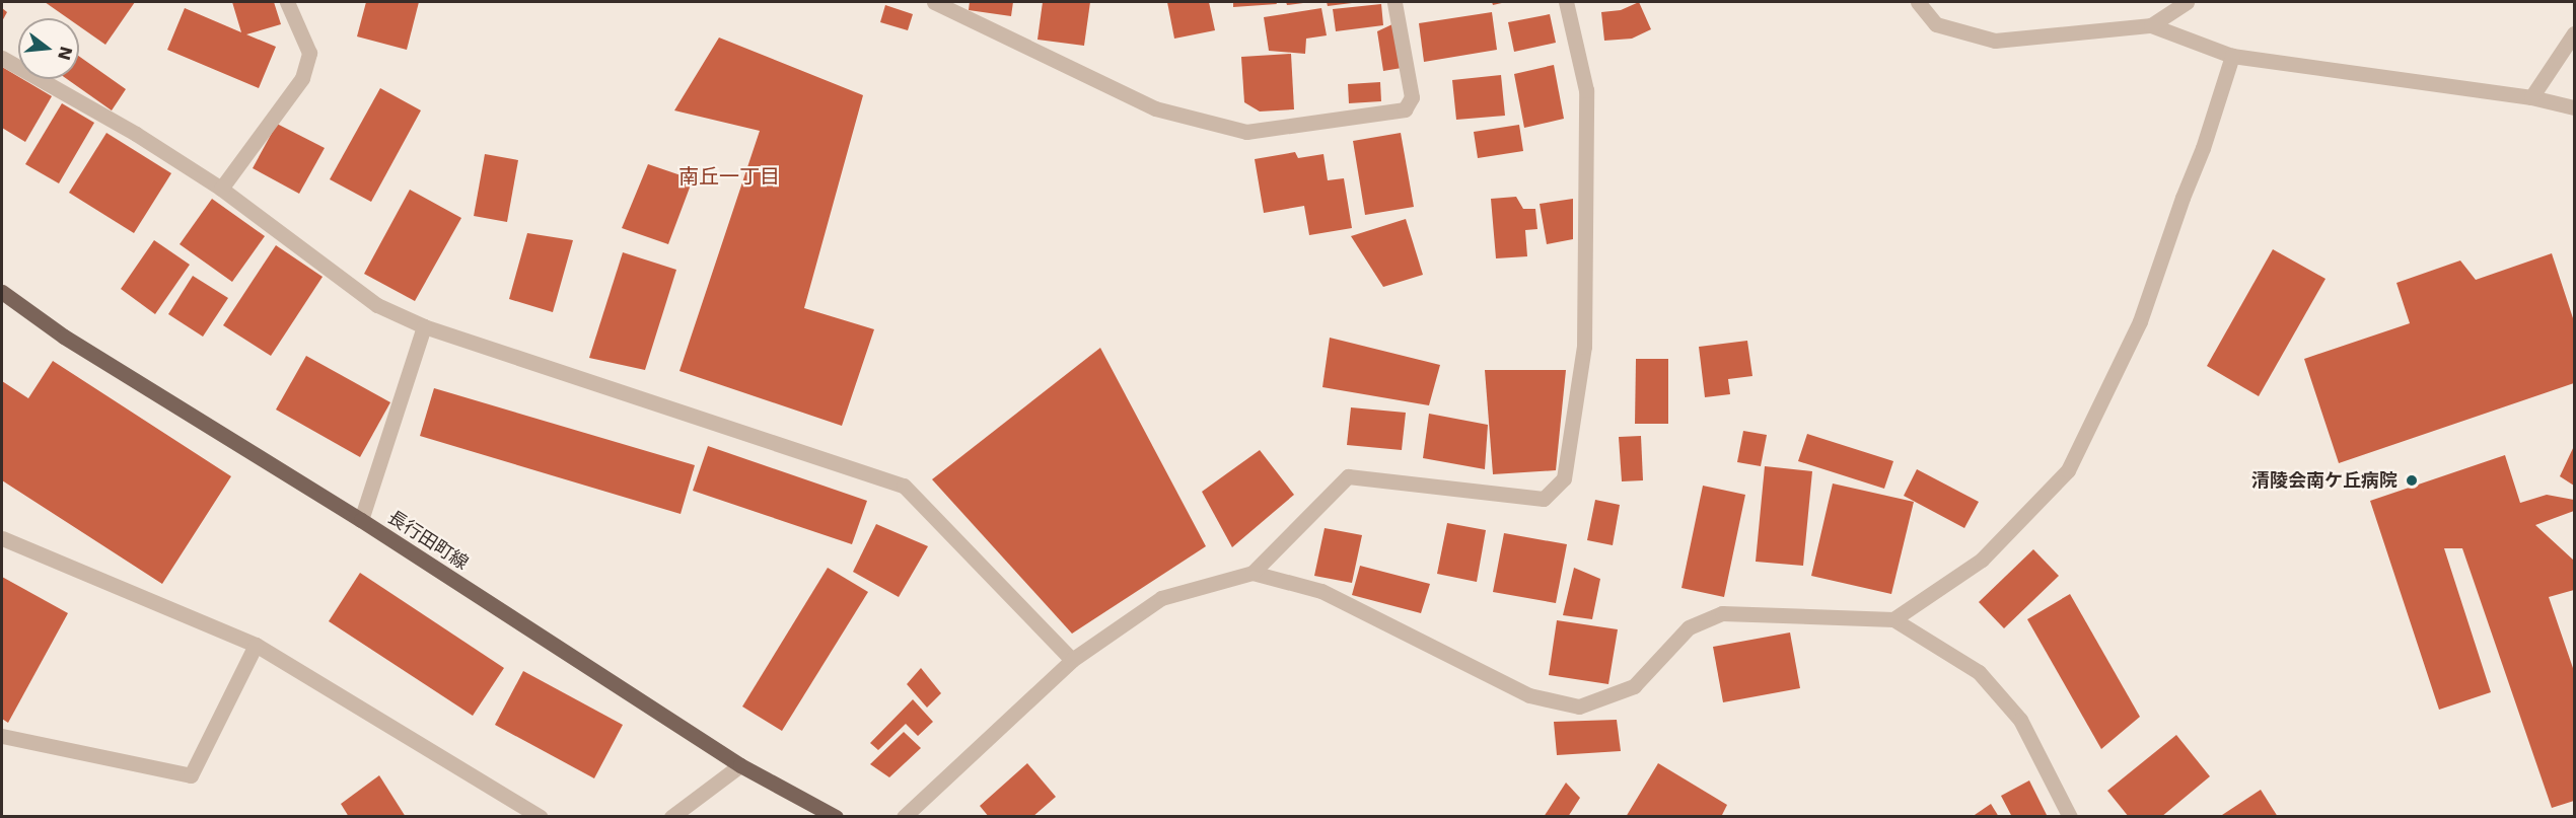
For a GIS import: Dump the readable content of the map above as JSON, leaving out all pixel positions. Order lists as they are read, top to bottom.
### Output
{
  "streets": {
    "main road": ["長行田町線"]
  },
  "districts": ["南丘一丁目"],
  "places": ["清陵会南ケ丘病院"],
  "north": "right"
}
